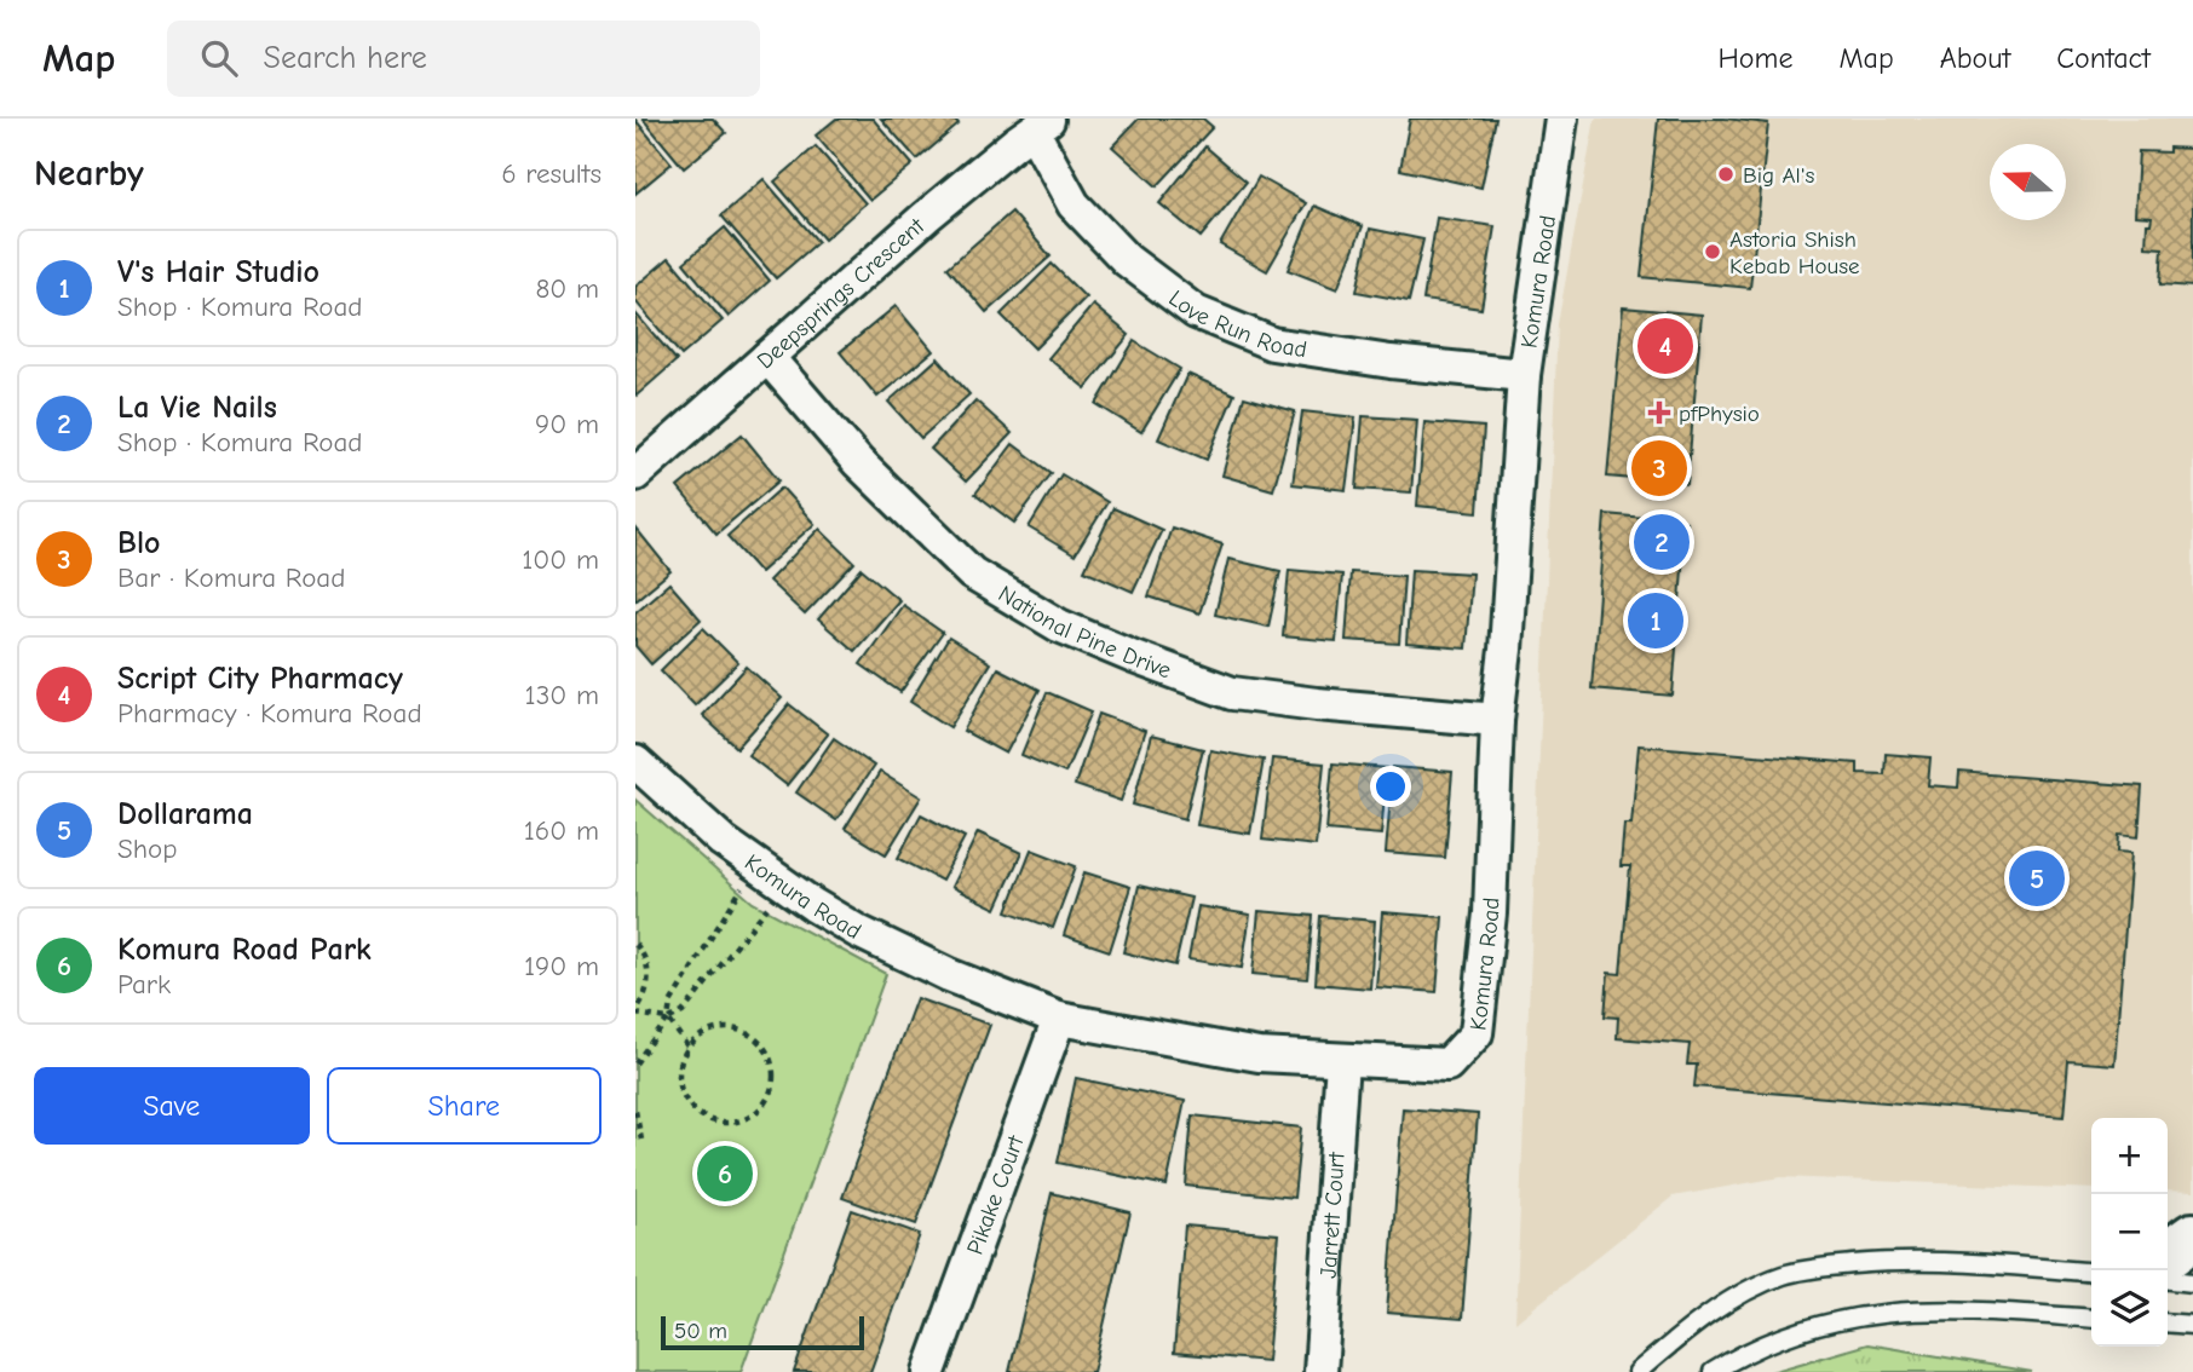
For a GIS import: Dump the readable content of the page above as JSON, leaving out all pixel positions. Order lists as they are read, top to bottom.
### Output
{
  "streets": {
    "street": [
      "Komura Road",
      "Deepsprings Crescent",
      "Love Run Road",
      "National Pine Drive",
      "Pikake Court",
      "Jarrett Court"
    ]
  },
  "crossings": [
    ["Komura Road", "Love Run Road"],
    ["Komura Road", "National Pine Drive"],
    ["Komura Road", "Pikake Court"],
    ["Komura Road", "Jarrett Court"],
    ["Deepsprings Crescent", "Love Run Road"],
    ["Deepsprings Crescent", "National Pine Drive"]
  ],
  "places": {
    "other": ["Big Al's", "Astoria Shish Kebab House"],
    "health": ["pfPhysio"]
  },
  "scale_bar": "50 m",
  "north": "left",
  "page": {
    "header": "Map",
    "search": "Search here",
    "nav": [
      "Home",
      "Map",
      "About",
      "Contact"
    ],
    "heading": ["Nearby", "6 results"],
    "list": [
      {
        "mark": "1",
        "name": "V's Hair Studio",
        "note": "Shop · Komura Road",
        "value": "80 m"
      },
      {
        "mark": "2",
        "name": "La Vie Nails",
        "note": "Shop · Komura Road",
        "value": "90 m"
      },
      {
        "mark": "3",
        "name": "Blo",
        "note": "Bar · Komura Road",
        "value": "100 m"
      },
      {
        "mark": "4",
        "name": "Script City Pharmacy",
        "note": "Pharmacy · Komura Road",
        "value": "130 m"
      },
      {
        "mark": "5",
        "name": "Dollarama",
        "note": "Shop",
        "value": "160 m"
      },
      {
        "mark": "6",
        "name": "Komura Road Park",
        "note": "Park",
        "value": "190 m"
      }
    ],
    "pins": [
      "4",
      "3",
      "2",
      "1",
      "5",
      "6"
    ],
    "buttons": ["Save", "Share"],
    "map_buttons": ["+", "−"],
    "scale": "50 m"
  }
}
